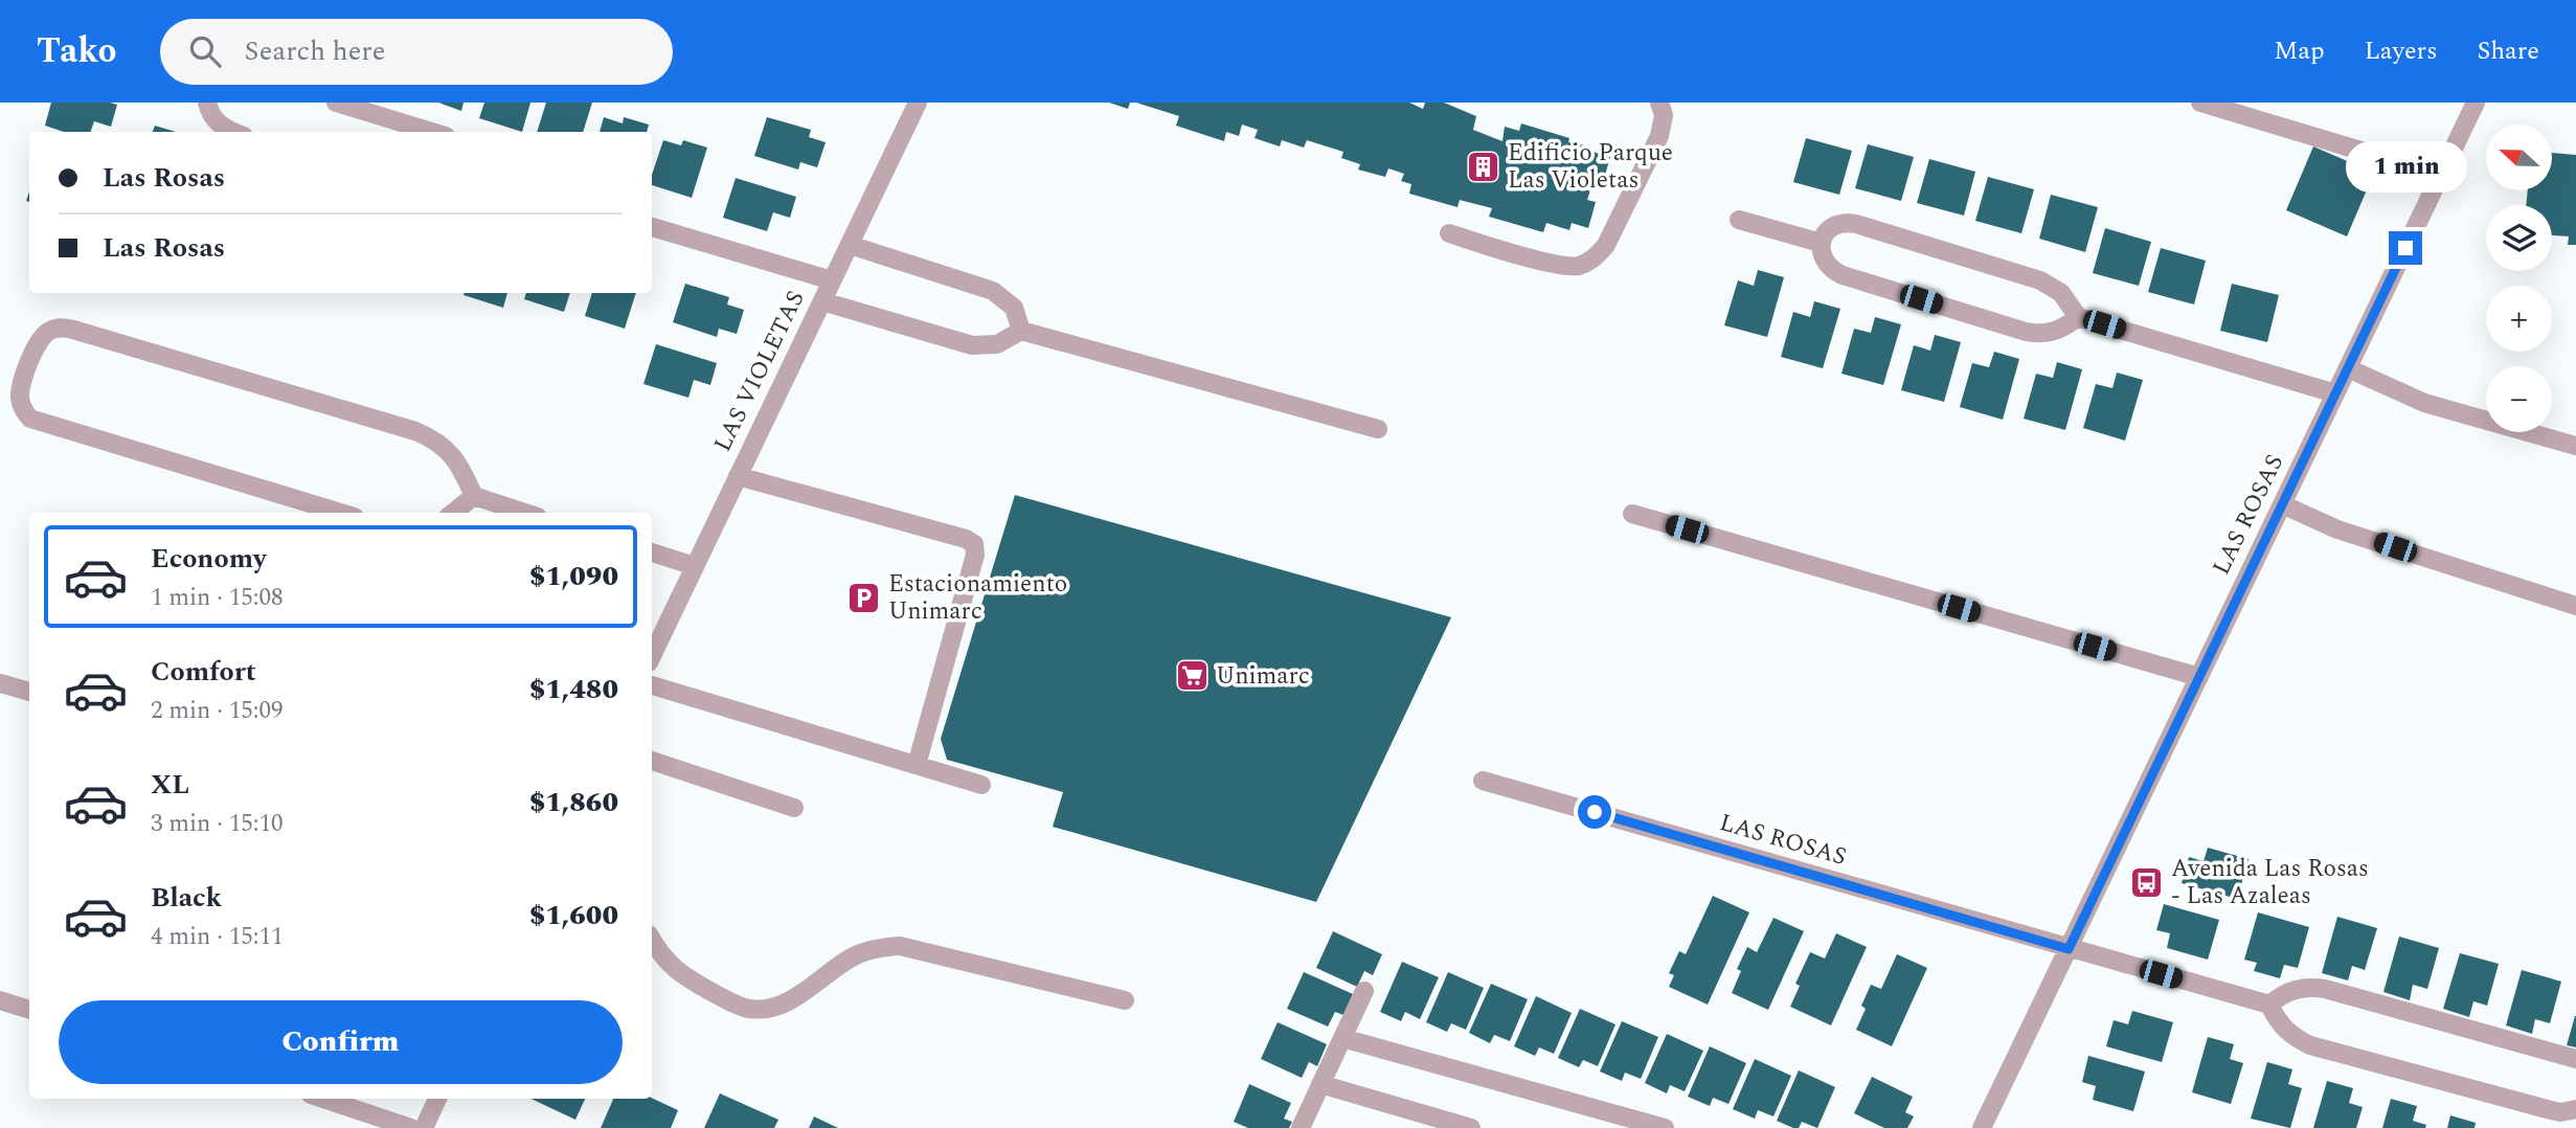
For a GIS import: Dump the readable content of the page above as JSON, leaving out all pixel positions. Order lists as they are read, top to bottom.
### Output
{
  "streets": {
    "street": ["LAS VIOLETAS", "LAS ROSAS"]
  },
  "places": {
    "building": ["Edificio Parque Las Violetas"],
    "parking": ["Estacionamiento Unimarc"],
    "supermarket": ["Unimarc"],
    "bus stop": ["Avenida Las Rosas - Las Azaleas"]
  },
  "north": "left",
  "page": {
    "header": "Tako",
    "search": "Search here",
    "nav": ["Map", "Layers", "Share"],
    "map_buttons": ["+", "−"],
    "banner": ["Las Rosas", "Las Rosas"],
    "bubble": "1 min",
    "list": [
      {
        "name": "Economy",
        "note": "1 min · 15:08",
        "value": "$1,090"
      },
      {
        "name": "Comfort",
        "note": "2 min · 15:09",
        "value": "$1,480"
      },
      {
        "name": "XL",
        "note": "3 min · 15:10",
        "value": "$1,860"
      },
      {
        "name": "Black",
        "note": "4 min · 15:11",
        "value": "$1,600"
      }
    ],
    "buttons": "Confirm"
  }
}
